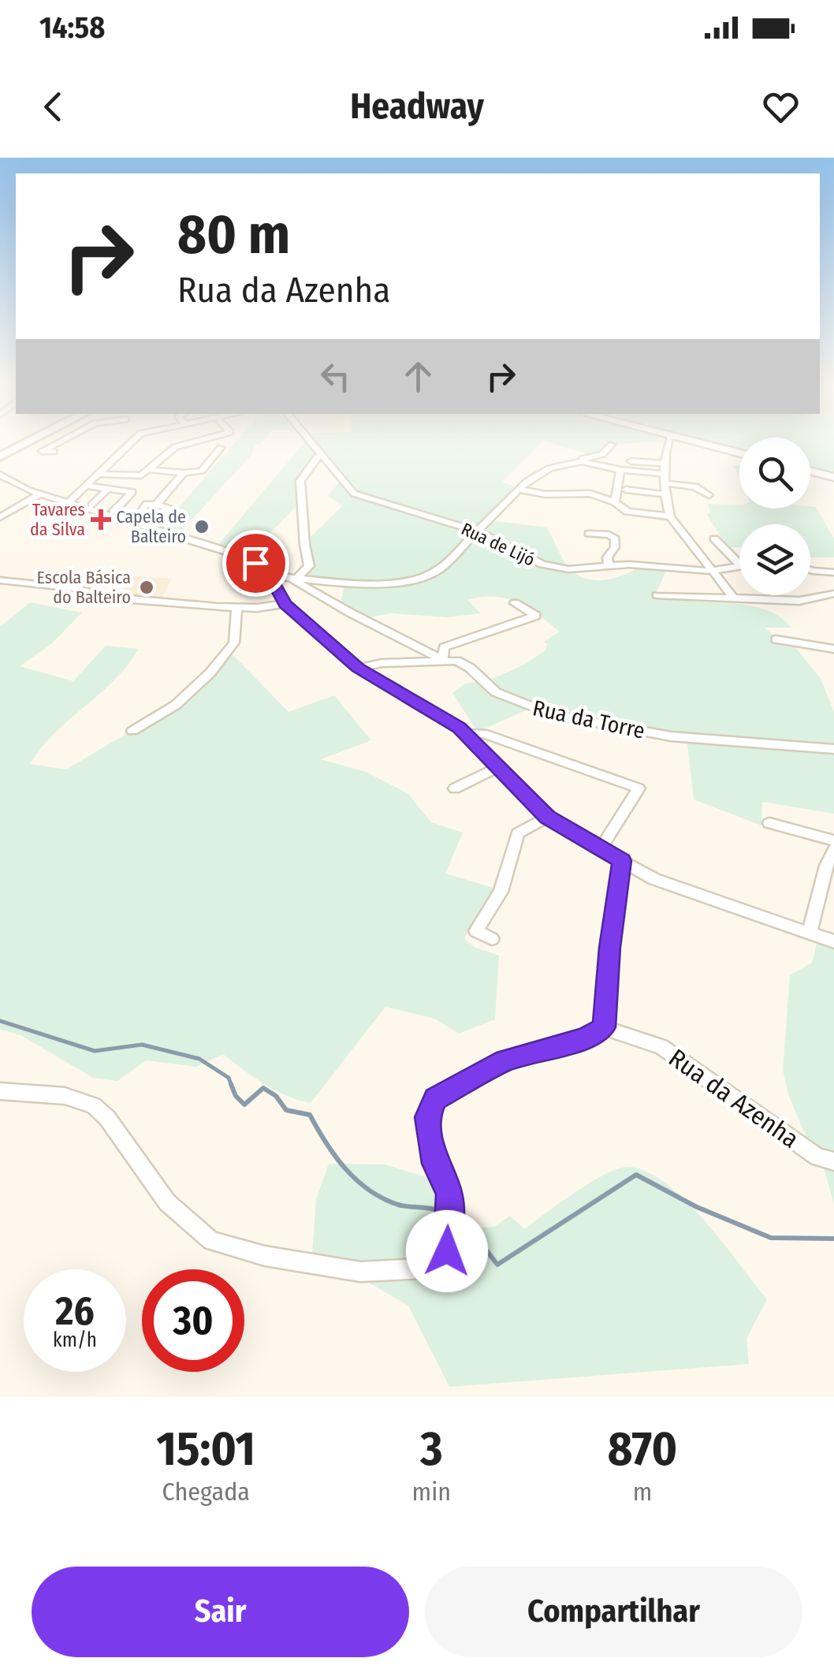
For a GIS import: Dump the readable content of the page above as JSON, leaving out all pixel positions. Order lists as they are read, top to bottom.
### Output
{
  "streets": {
    "street": ["Rua de Lijó", "Rua da Torre", "Rua da Azenha"]
  },
  "places": {
    "health": ["Tavares da Silva"],
    "other": ["Capela de Balteiro", "Escola Básica do Balteiro"]
  },
  "page": {
    "status": "14:58",
    "header": "Headway",
    "turn": ["80 m", "Rua da Azenha"],
    "speed": "26 km/h",
    "limit": "30",
    "eta": [
      "15:01",
      "Chegada",
      "3",
      "min",
      "870",
      "m"
    ],
    "buttons": ["Sair", "Compartilhar"]
  }
}
